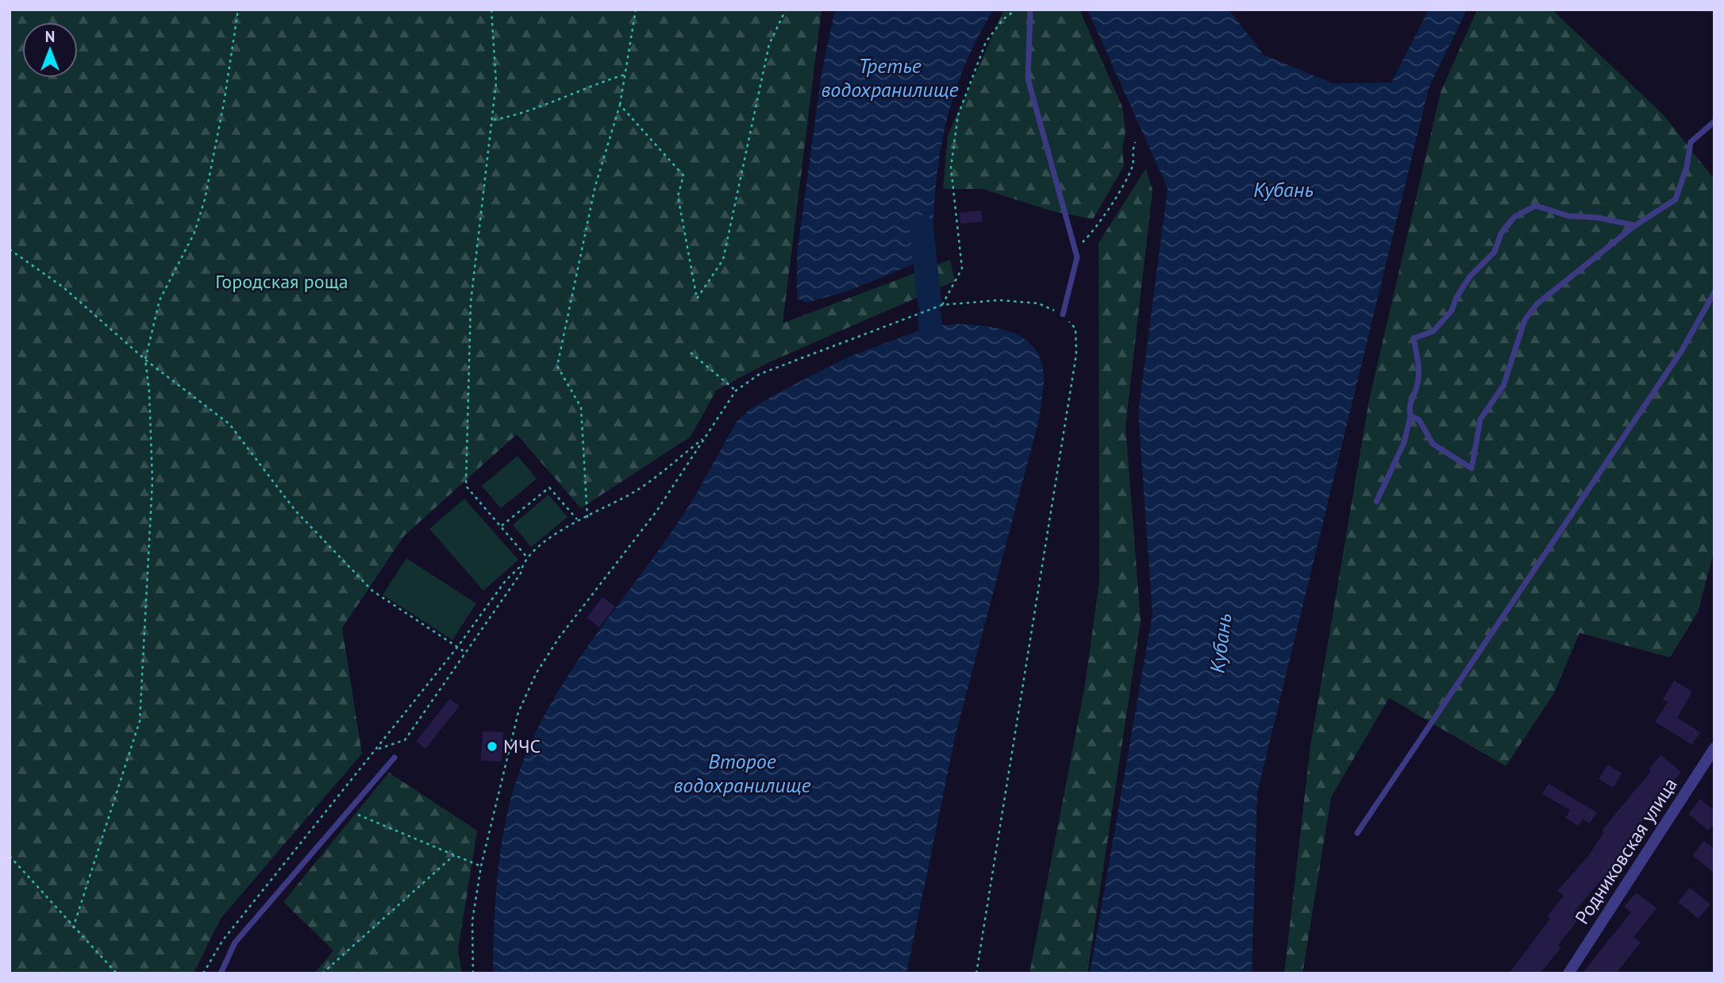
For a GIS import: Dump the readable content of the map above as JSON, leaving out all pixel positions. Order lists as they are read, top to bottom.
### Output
{
  "streets": {
    "street": ["Родниковская улица"]
  },
  "water": ["Третье водохранилище", "Кубань", "Второе водохранилище"],
  "parks": ["Городская роща"],
  "places": ["МЧС"],
  "north": "top"
}
